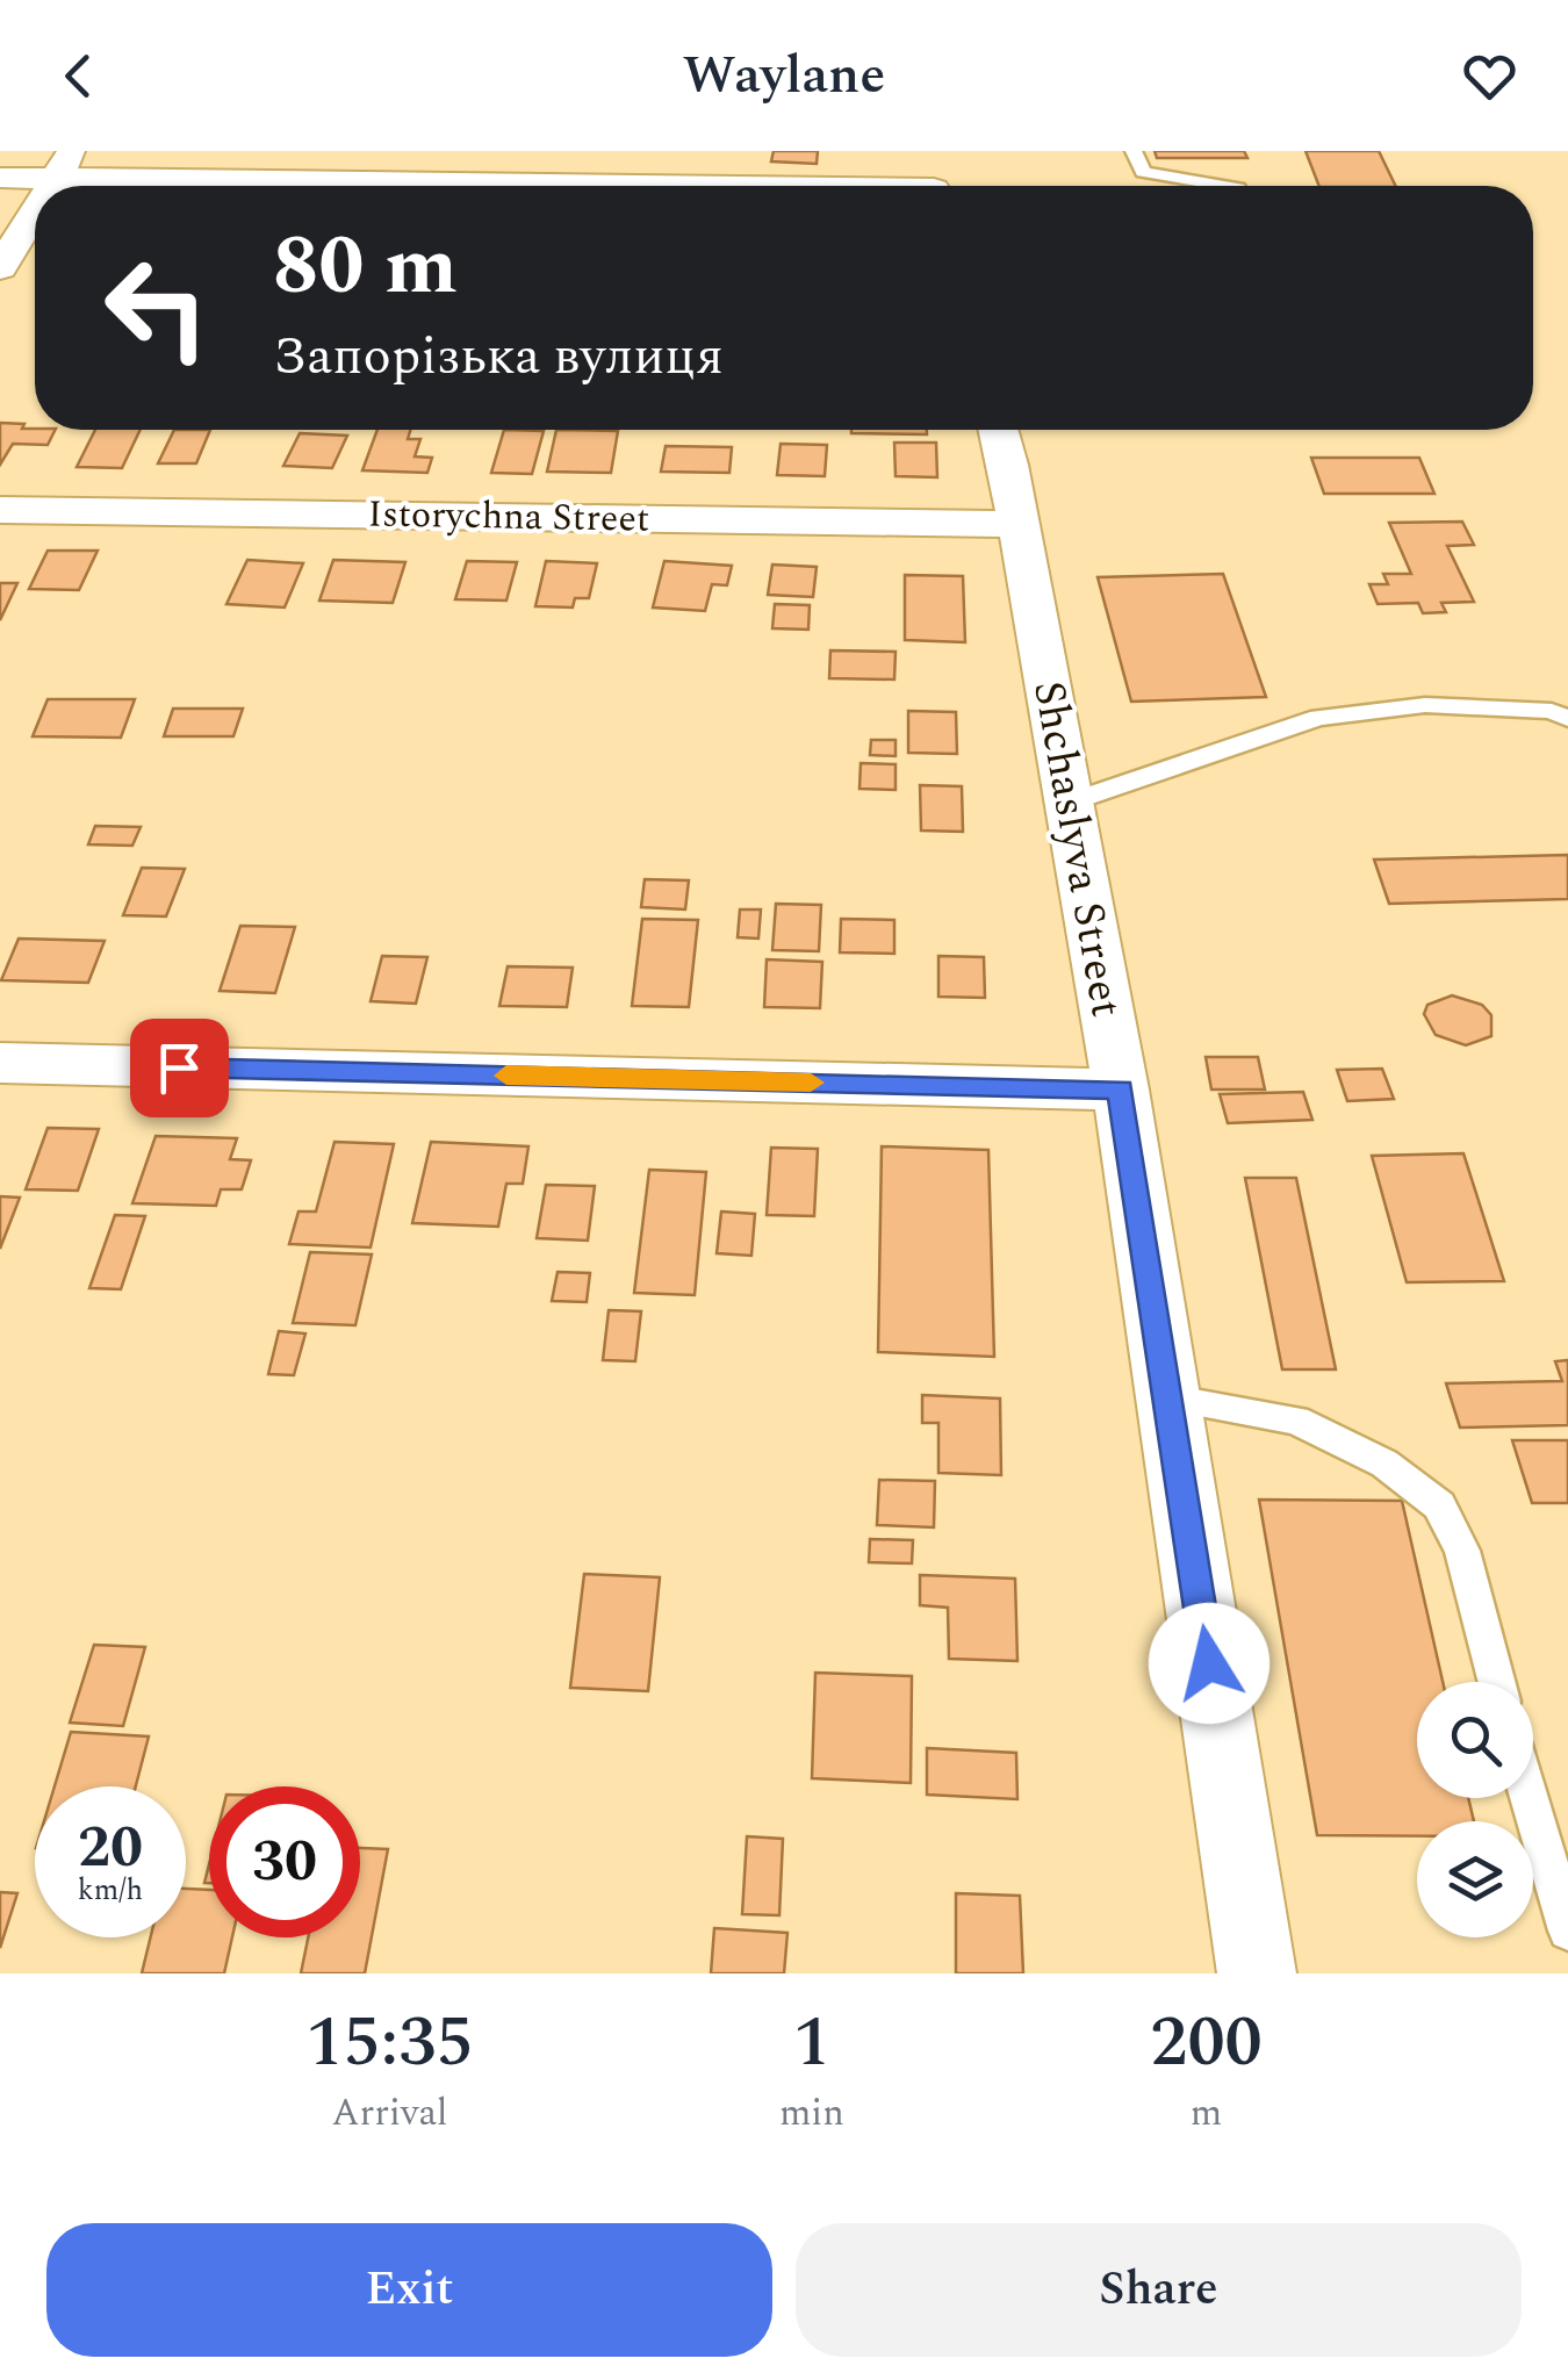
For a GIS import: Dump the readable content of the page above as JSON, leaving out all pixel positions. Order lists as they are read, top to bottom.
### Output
{
  "streets": {
    "street": ["Istorychna Street", "Shchaslyva Street"]
  },
  "crossings": [
    ["Istorychna Street", "Shchaslyva Street"]
  ],
  "page": {
    "header": "Waylane",
    "turn": ["80 m", "Запорізька вулиця"],
    "speed": "20 km/h",
    "limit": "30",
    "eta": [
      "15:35",
      "Arrival",
      "1",
      "min",
      "200",
      "m"
    ],
    "buttons": ["Exit", "Share"]
  }
}
